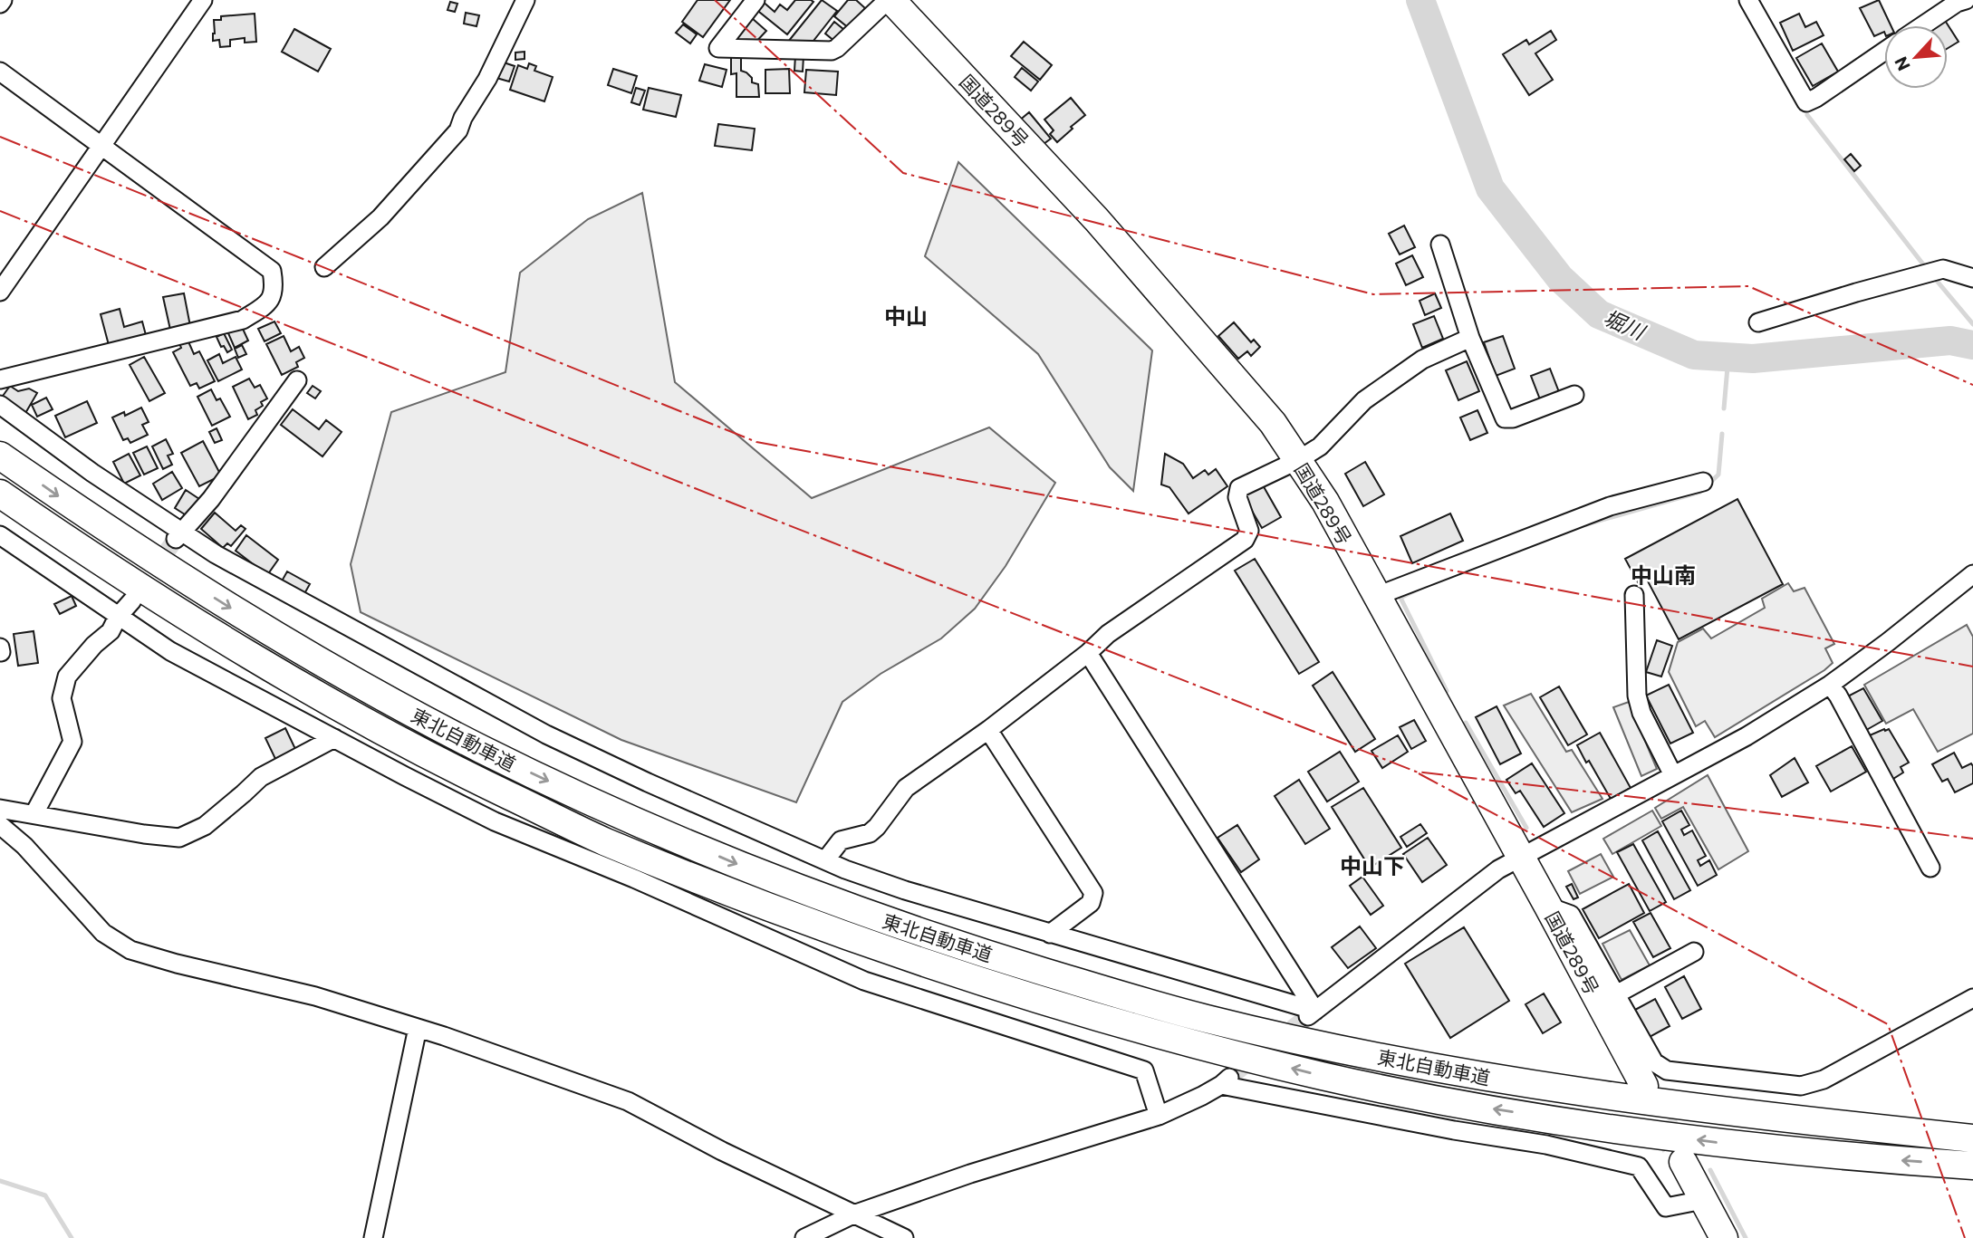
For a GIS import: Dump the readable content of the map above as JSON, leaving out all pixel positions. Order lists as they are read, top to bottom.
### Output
{
  "streets": {
    "highway": ["国道289号", "東北自動車道"]
  },
  "districts": ["中山", "中山南", "中山下"],
  "water": ["堀川"],
  "north": "bottom left"
}
